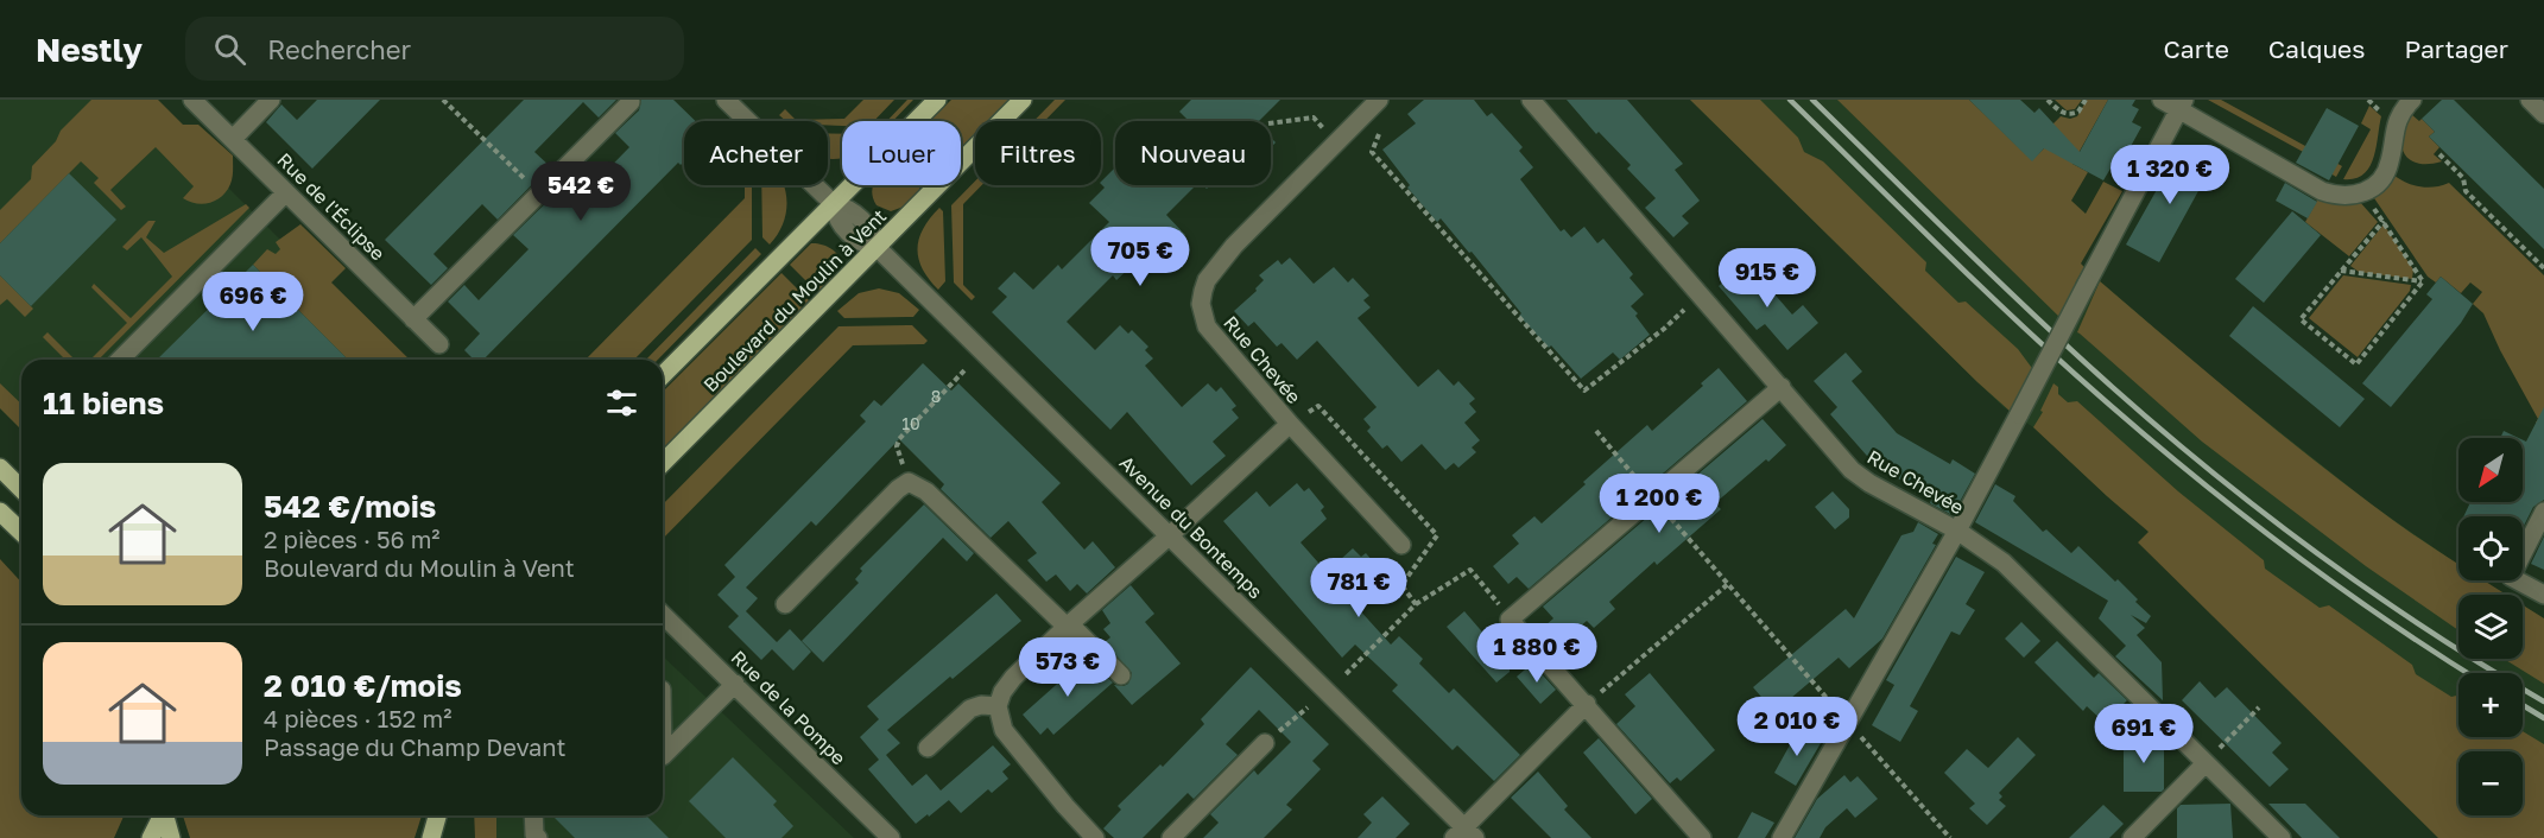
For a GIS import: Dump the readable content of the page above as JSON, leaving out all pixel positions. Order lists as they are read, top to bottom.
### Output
{
  "streets": {
    "main road": ["Boulevard du Moulin à Vent"],
    "street": [
      "Rue de l'Éclipse",
      "Rue Chevée",
      "Avenue du Bontemps",
      "Rue de la Pompe"
    ]
  },
  "crossings": [
    ["Boulevard du Moulin à Vent", "Avenue du Bontemps"],
    ["Rue Chevée", "Avenue du Bontemps"]
  ],
  "house_numbers": ["8", "10"],
  "north": "bottom left",
  "page": {
    "header": "Nestly",
    "search": "Rechercher",
    "nav": ["Carte", "Calques", "Partager"],
    "chip": [
      "Acheter",
      "Louer",
      "Filtres",
      "Nouveau"
    ],
    "price": [
      "1 320 €",
      "542 €",
      "705 €",
      "915 €",
      "696 €",
      "1 200 €",
      "781 €",
      "1 880 €",
      "573 €",
      "2 010 €",
      "691 €"
    ],
    "heading": "11 biens",
    "map_buttons": ["+", "−"],
    "list": [
      {
        "name": "542 €/mois",
        "note": "2 pièces · 56 m² · Boulevard du Moulin à Vent"
      },
      {
        "name": "2 010 €/mois",
        "note": "4 pièces · 152 m² · Passage du Champ Devant"
      }
    ]
  }
}
